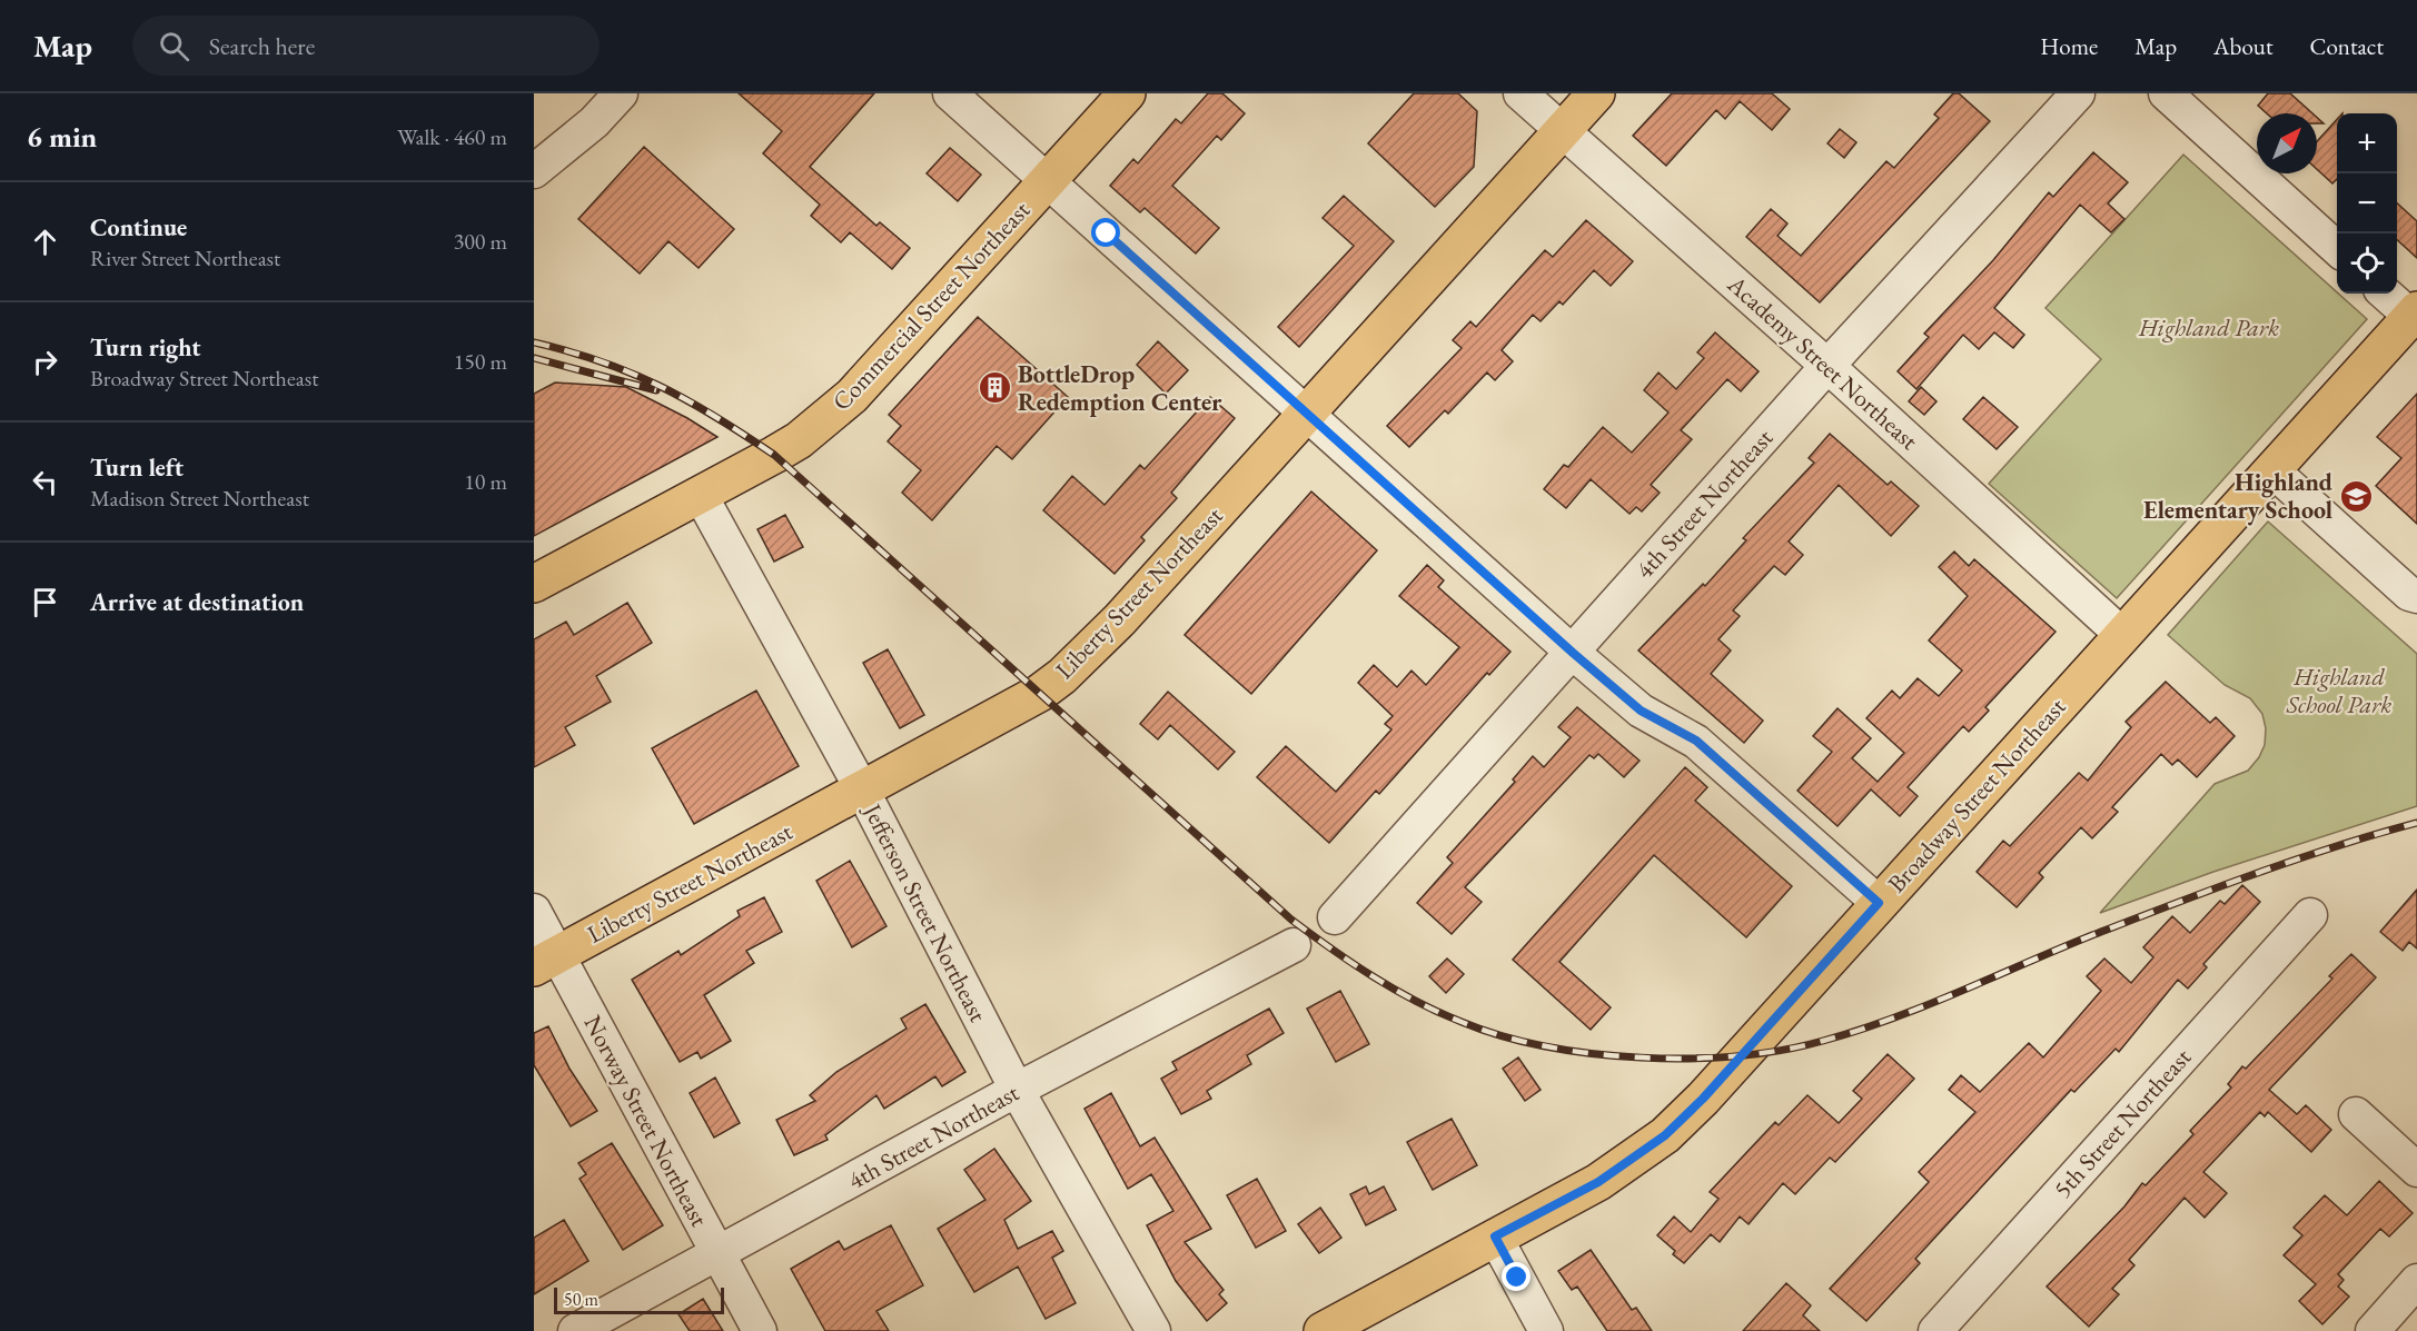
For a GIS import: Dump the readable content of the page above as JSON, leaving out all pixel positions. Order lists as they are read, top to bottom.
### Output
{
  "streets": {
    "main road": ["Commercial Street Northeast", "Liberty Street Northeast", "Broadway Street Northeast"],
    "street": [
      "Academy Street Northeast",
      "4th Street Northeast",
      "Jefferson Street Northeast",
      "Norway Street Northeast",
      "5th Street Northeast"
    ]
  },
  "crossings": [
    ["Commercial Street Northeast", "Jefferson Street Northeast"],
    ["Academy Street Northeast", "4th Street Northeast"],
    ["Academy Street Northeast", "Liberty Street Northeast"],
    ["Academy Street Northeast", "Broadway Street Northeast"],
    ["4th Street Northeast", "Jefferson Street Northeast"],
    ["4th Street Northeast", "Norway Street Northeast"],
    ["Liberty Street Northeast", "Jefferson Street Northeast"],
    ["Liberty Street Northeast", "Norway Street Northeast"]
  ],
  "parks": ["Highland Park", "Highland School Park"],
  "places": {
    "building": ["BottleDrop Redemption Center"],
    "school or university": ["Highland Elementary School"]
  },
  "scale_bar": "50 m",
  "north": "top right",
  "page": {
    "header": "Map",
    "search": "Search here",
    "nav": [
      "Home",
      "Map",
      "About",
      "Contact"
    ],
    "heading": ["6 min", "Walk · 460 m"],
    "map_buttons": ["+", "−"],
    "list": [
      ["Continue", "River Street Northeast", "300 m"],
      ["Turn right", "Broadway Street Northeast", "150 m"],
      ["Turn left", "Madison Street Northeast", "10 m"],
      "Arrive at destination"
    ],
    "scale": "50 m"
  }
}
